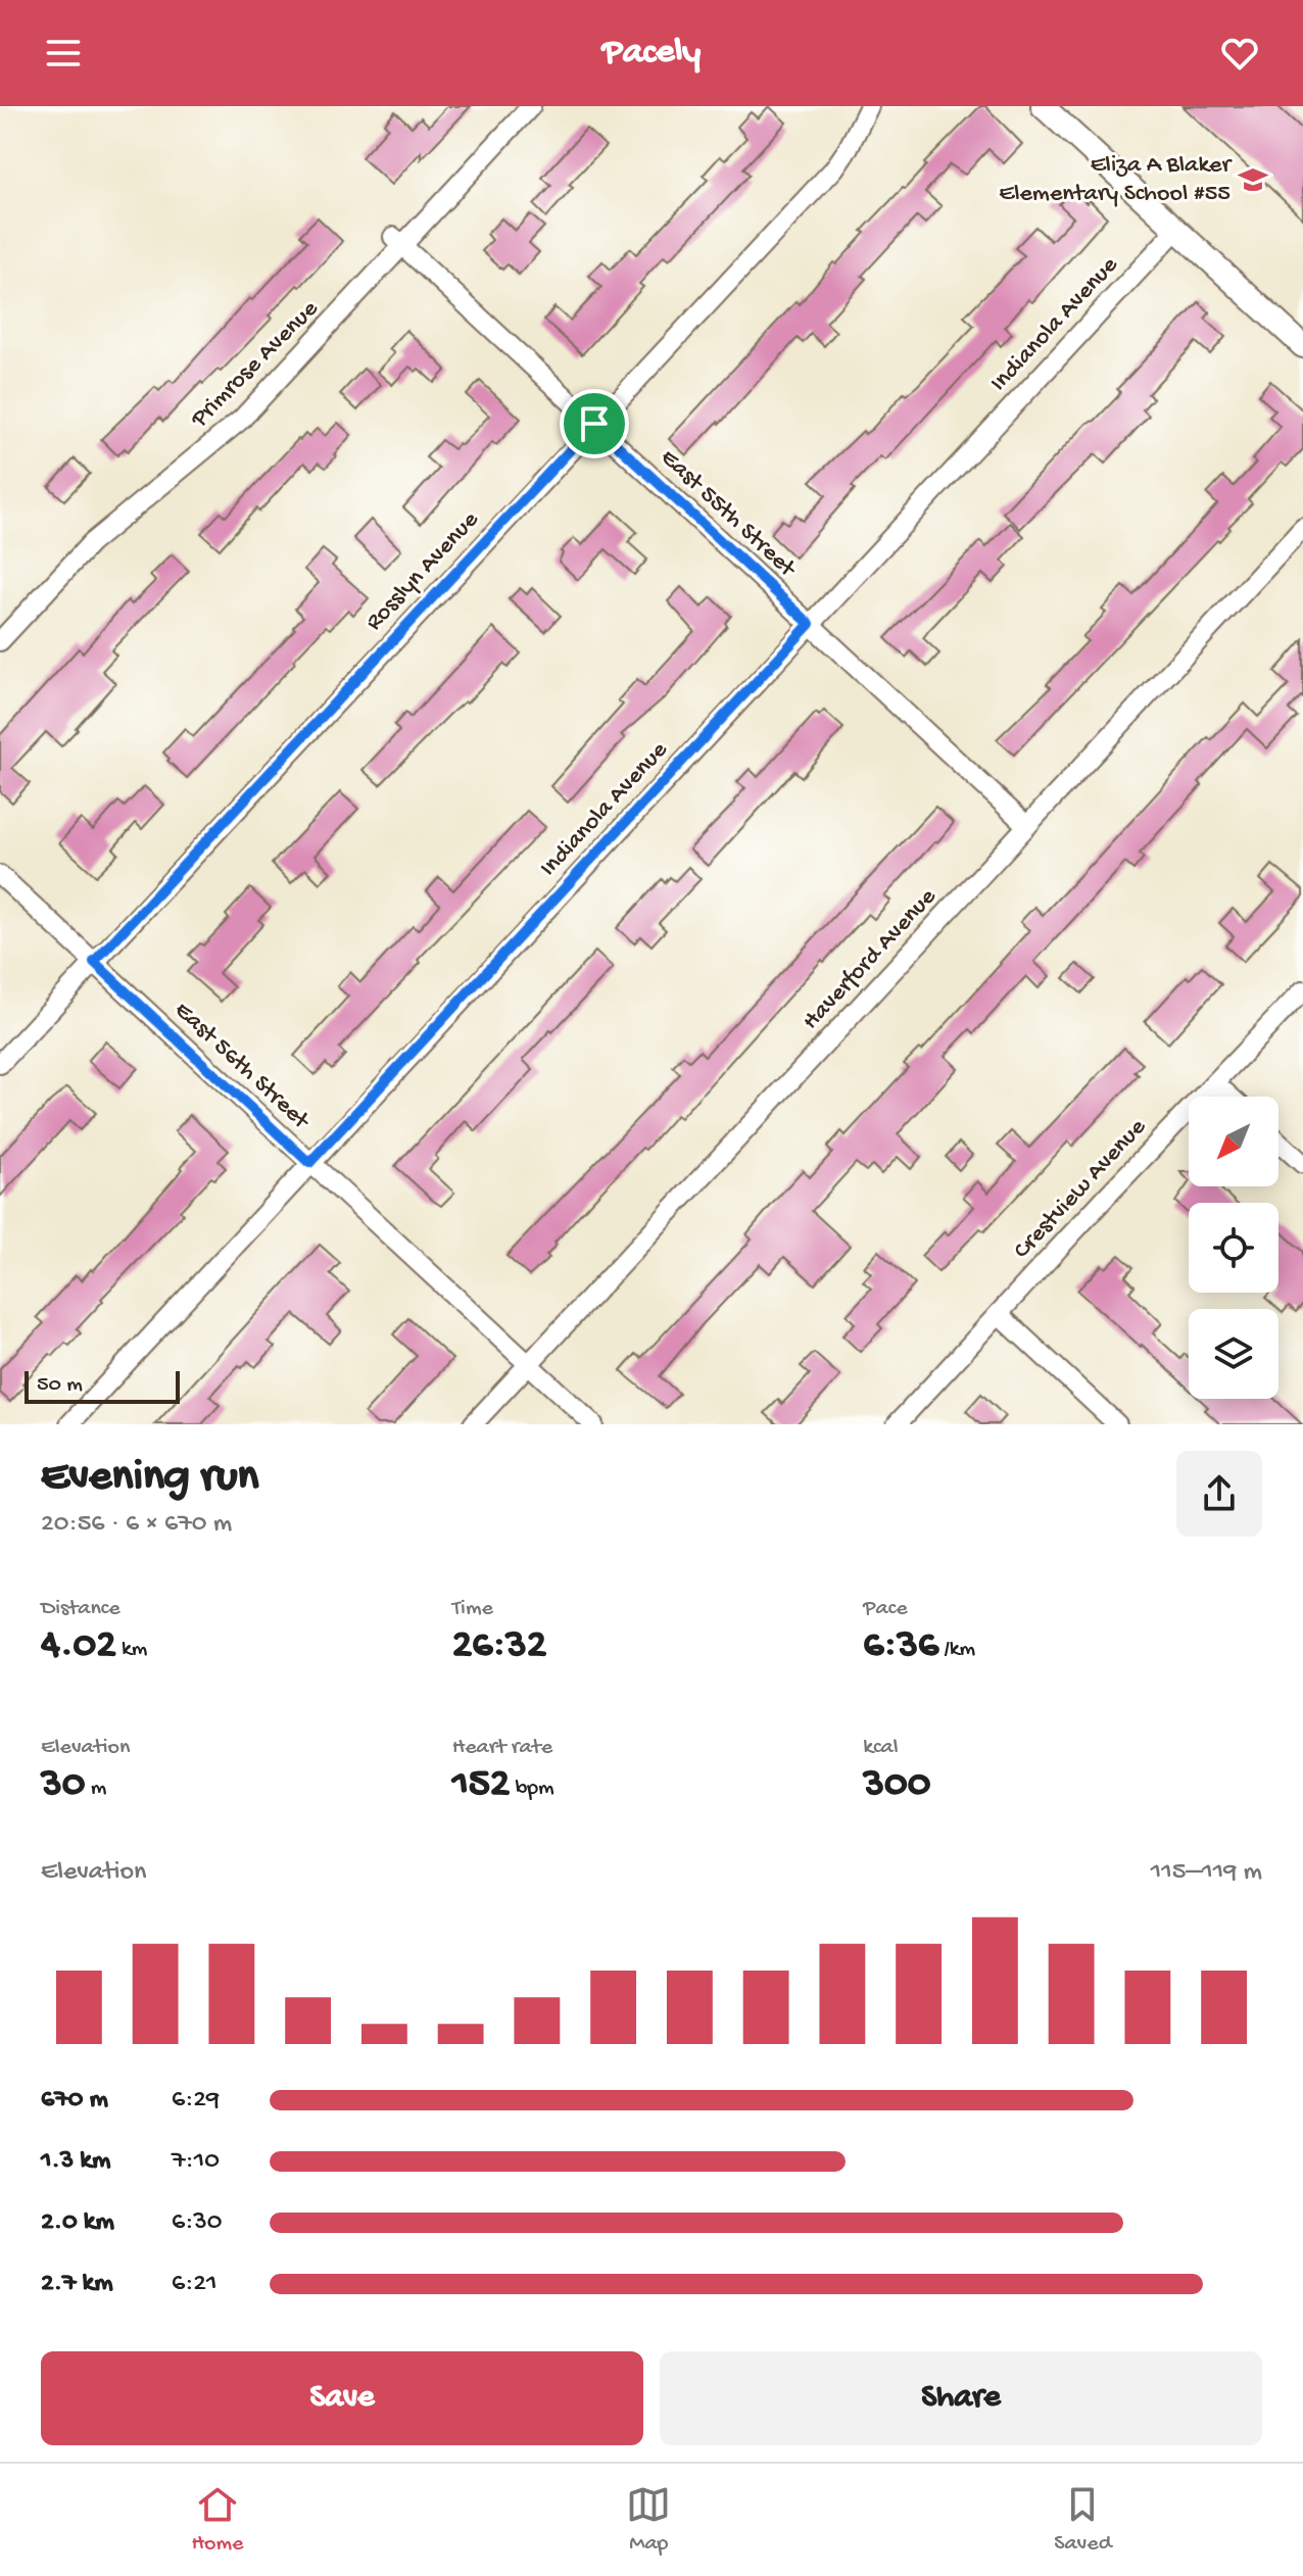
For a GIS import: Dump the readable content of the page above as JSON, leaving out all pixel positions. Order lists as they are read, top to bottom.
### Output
{
  "streets": {
    "street": [
      "Indianola Avenue",
      "Primrose Avenue",
      "East 55th Street",
      "Rosslyn Avenue",
      "Haverford Avenue",
      "East 56th Street",
      "Crestview Avenue"
    ]
  },
  "crossings": [
    ["Indianola Avenue", "East 55th Street"],
    ["Indianola Avenue", "East 56th Street"],
    ["Primrose Avenue", "East 55th Street"],
    ["East 55th Street", "Rosslyn Avenue"],
    ["East 55th Street", "Haverford Avenue"],
    ["Rosslyn Avenue", "East 56th Street"],
    ["Haverford Avenue", "East 56th Street"]
  ],
  "places": {
    "school or university": ["Eliza A Blaker Elementary School #55"]
  },
  "scale_bar": "50 m",
  "north": "bottom left",
  "page": {
    "header": "Pacely",
    "scale": "50 m",
    "heading": ["Evening run", "20:56 · 6 × 670 m"],
    "stats": [
      ["Distance", "4.02 km"],
      ["Time", "26:32"],
      ["Pace", "6:36 /km"],
      ["Elevation", "30 m"],
      ["Heart rate", "152 bpm"],
      ["kcal", "300"]
    ],
    "chart": ["Elevation", "115–119 m"],
    "list": [
      {
        "name": "670 m",
        "note": "6:29"
      },
      {
        "name": "1.3 km",
        "note": "7:10"
      },
      {
        "name": "2.0 km",
        "note": "6:30"
      },
      {
        "name": "2.7 km",
        "note": "6:21"
      }
    ],
    "buttons": ["Save", "Share"],
    "tabs": ["Home", "Map", "Saved"]
  }
}
